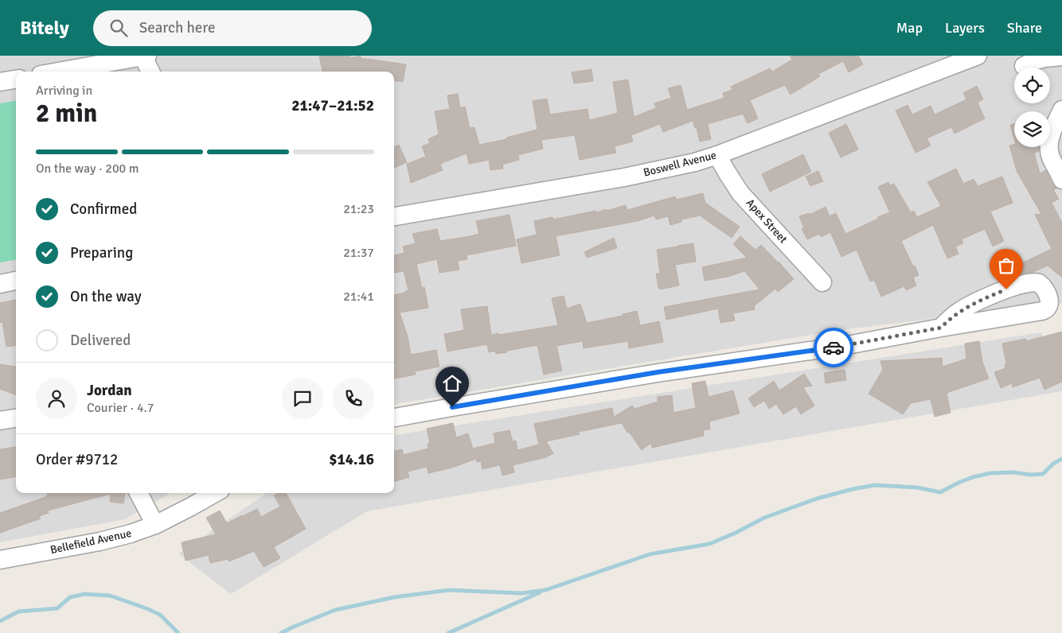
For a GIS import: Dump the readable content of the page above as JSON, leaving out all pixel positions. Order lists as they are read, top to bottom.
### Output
{
  "streets": {
    "street": ["Boswell Avenue", "Apex Street", "Bellefield Avenue"]
  },
  "crossings": [
    ["Boswell Avenue", "Apex Street"]
  ],
  "page": {
    "header": "Bitely",
    "search": "Search here",
    "nav": ["Map", "Layers", "Share"],
    "heading": ["2 min", "Arriving in", "21:47–21:52"],
    "panel": [
      "Jordan",
      "Courier · 4.7",
      "Order #9712",
      "$14.16"
    ],
    "bar": "On the way · 200 m",
    "list": [
      ["Confirmed", "21:23"],
      ["Preparing", "21:37"],
      ["On the way", "21:41"],
      "Delivered"
    ]
  }
}
